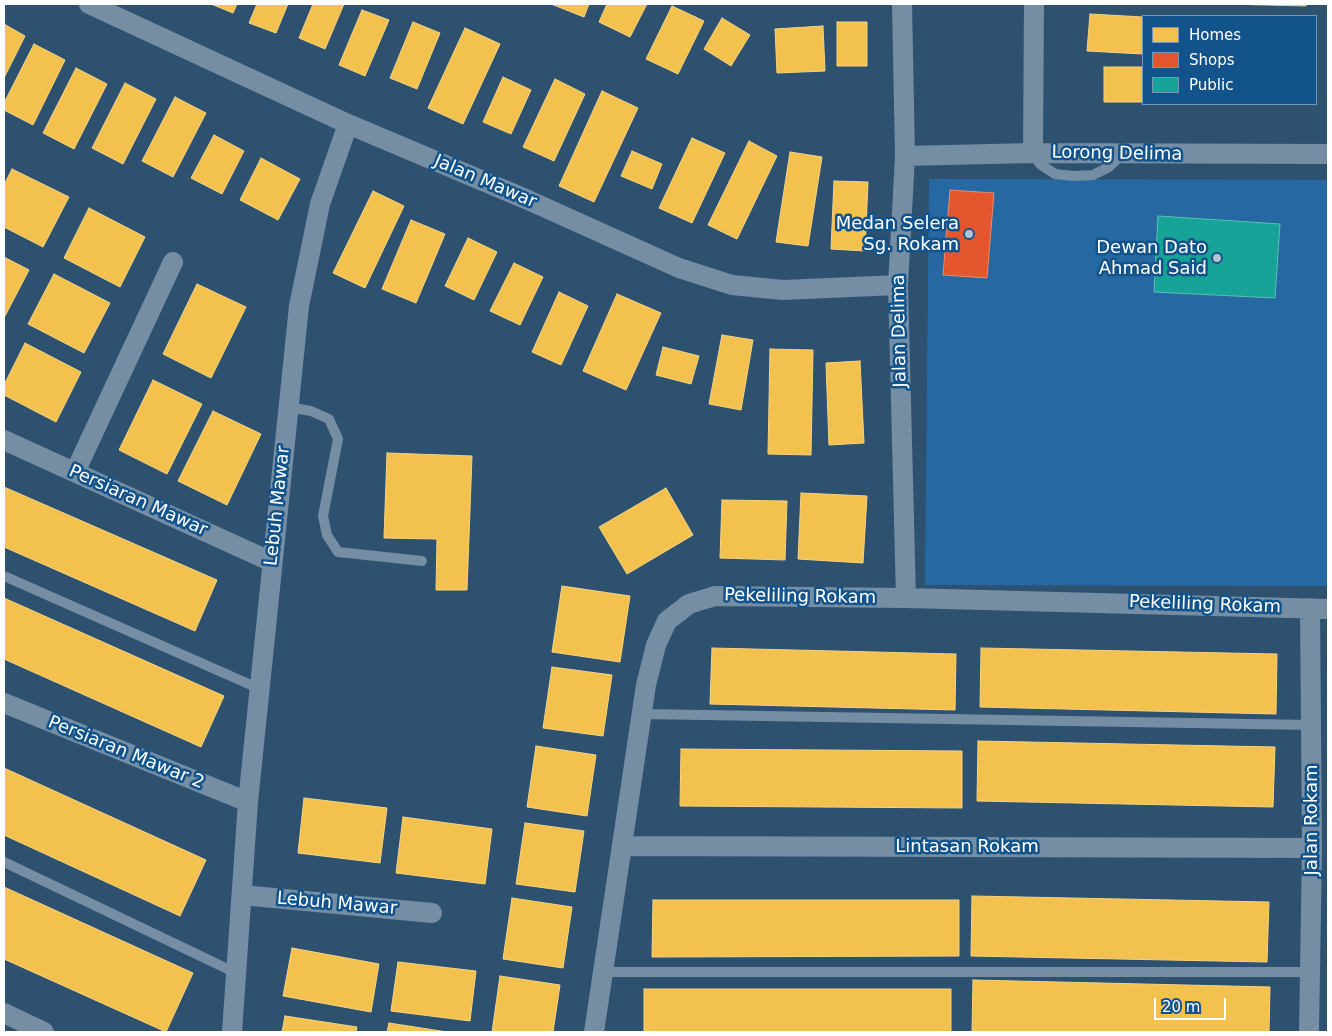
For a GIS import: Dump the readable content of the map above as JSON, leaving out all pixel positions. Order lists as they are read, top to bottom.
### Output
{
  "streets": {
    "street": [
      "Lorong Delima",
      "Jalan Mawar",
      "Jalan Delima",
      "Persiaran Mawar",
      "Lebuh Mawar",
      "Pekeliling Rokam",
      "Persiaran Mawar 2",
      "Jalan Rokam",
      "Lintasan Rokam"
    ]
  },
  "crossings": [
    ["Lorong Delima", "Jalan Delima"],
    ["Jalan Mawar", "Jalan Delima"],
    ["Jalan Mawar", "Lebuh Mawar"],
    ["Jalan Delima", "Pekeliling Rokam"],
    ["Persiaran Mawar", "Lebuh Mawar"],
    ["Lebuh Mawar", "Persiaran Mawar 2"],
    ["Pekeliling Rokam", "Jalan Rokam"],
    ["Pekeliling Rokam", "Lintasan Rokam"],
    ["Jalan Rokam", "Lintasan Rokam"]
  ],
  "places": ["Medan Selera Sg. Rokam", "Dewan Dato Ahmad Said"],
  "legend": ["Homes", "Shops", "Public"],
  "scale_bar": "20 m"
}
